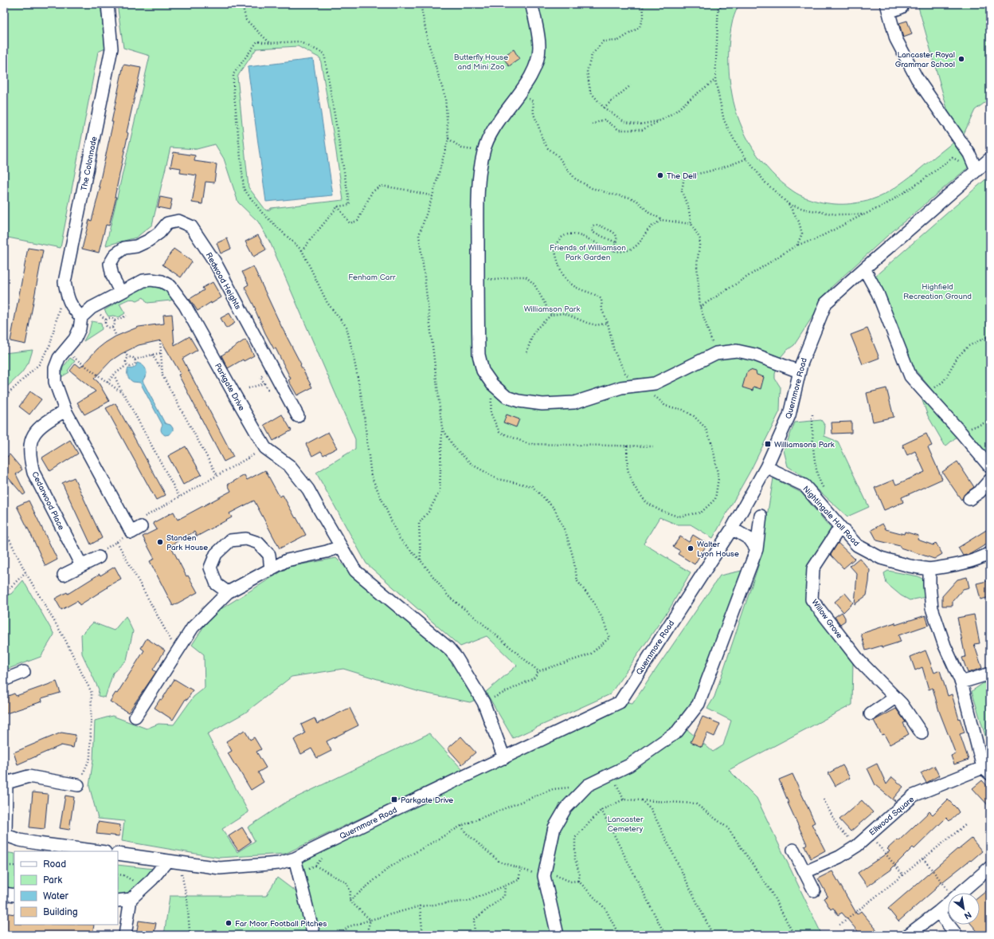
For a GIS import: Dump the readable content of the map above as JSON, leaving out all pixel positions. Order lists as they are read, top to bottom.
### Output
{
  "streets": {
    "street": [
      "The Colonnade",
      "Redwood Heights",
      "Parkgate Drive",
      "Quernmore Road",
      "Cedarwood Place",
      "Nightingale Hall Road",
      "Willow Grove",
      "Ellwood Square"
    ]
  },
  "crossings": [
    ["The Colonnade", "Parkgate Drive"],
    ["Redwood Heights", "Parkgate Drive"],
    ["Parkgate Drive", "Quernmore Road"],
    ["Quernmore Road", "Nightingale Hall Road"],
    ["Nightingale Hall Road", "Willow Grove"]
  ],
  "parks": [
    "Butterfly House and Mini Zoo",
    "Friends of Williamson Park Garden",
    "Fenham Carr",
    "Highfield Recreation Ground",
    "Williamson Park",
    "Lancaster Cemetery"
  ],
  "places": {
    "other": [
      "Lancaster Royal Grammar School",
      "The Dell",
      "Standen Park House",
      "Walter Lyon House",
      "Far Moor Football Pitches"
    ],
    "transit": ["Williamsons Park", "Parkgate Drive"]
  },
  "legend": [
    "Road",
    "Park",
    "Water",
    "Building"
  ],
  "north": "bottom right"
}
